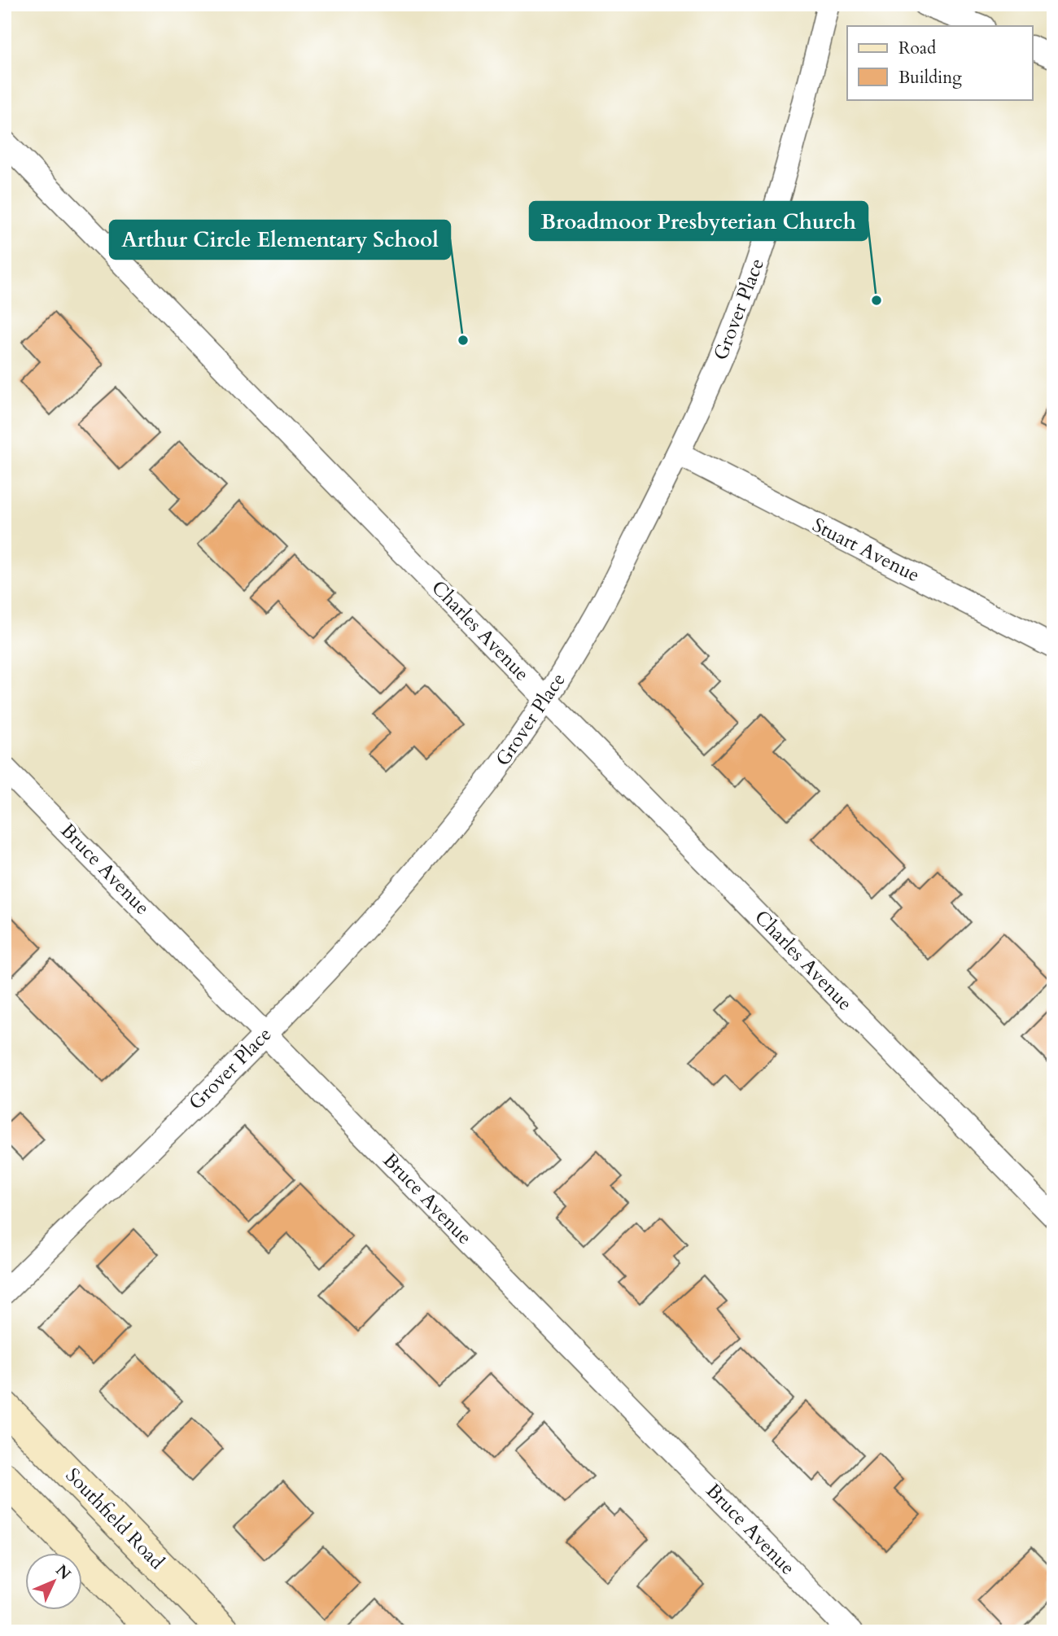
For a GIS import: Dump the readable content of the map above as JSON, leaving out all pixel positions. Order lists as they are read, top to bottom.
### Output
{
  "streets": {
    "main road": ["Southfield Road"],
    "street": [
      "Grover Place",
      "Stuart Avenue",
      "Charles Avenue",
      "Bruce Avenue"
    ]
  },
  "crossings": [
    ["Grover Place", "Stuart Avenue"],
    ["Grover Place", "Charles Avenue"],
    ["Grover Place", "Bruce Avenue"]
  ],
  "places": ["Broadmoor Presbyterian Church", "Arthur Circle Elementary School"],
  "legend": ["Road", "Building"],
  "north": "top right"
}
